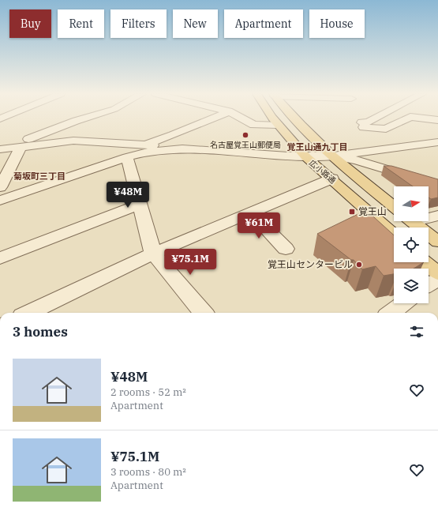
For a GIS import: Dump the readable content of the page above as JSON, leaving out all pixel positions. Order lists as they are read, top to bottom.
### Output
{
  "streets": {
    "main road": ["広小路通"]
  },
  "districts": ["覚王山通九丁目", "菊坂町三丁目"],
  "places": {
    "other": ["名古屋覚王山郵便局", "覚王山センタービル"],
    "transit": ["覚王山"]
  },
  "north": "right",
  "page": {
    "chip": [
      "Buy",
      "Rent",
      "Filters",
      "New",
      "Apartment",
      "House"
    ],
    "price": ["¥48M", "¥61M", "¥75.1M"],
    "heading": "3 homes",
    "list": [
      {
        "name": "¥48M",
        "note": "2 rooms · 52 m² · Apartment"
      },
      {
        "name": "¥75.1M",
        "note": "3 rooms · 80 m² · Apartment"
      }
    ]
  }
}
